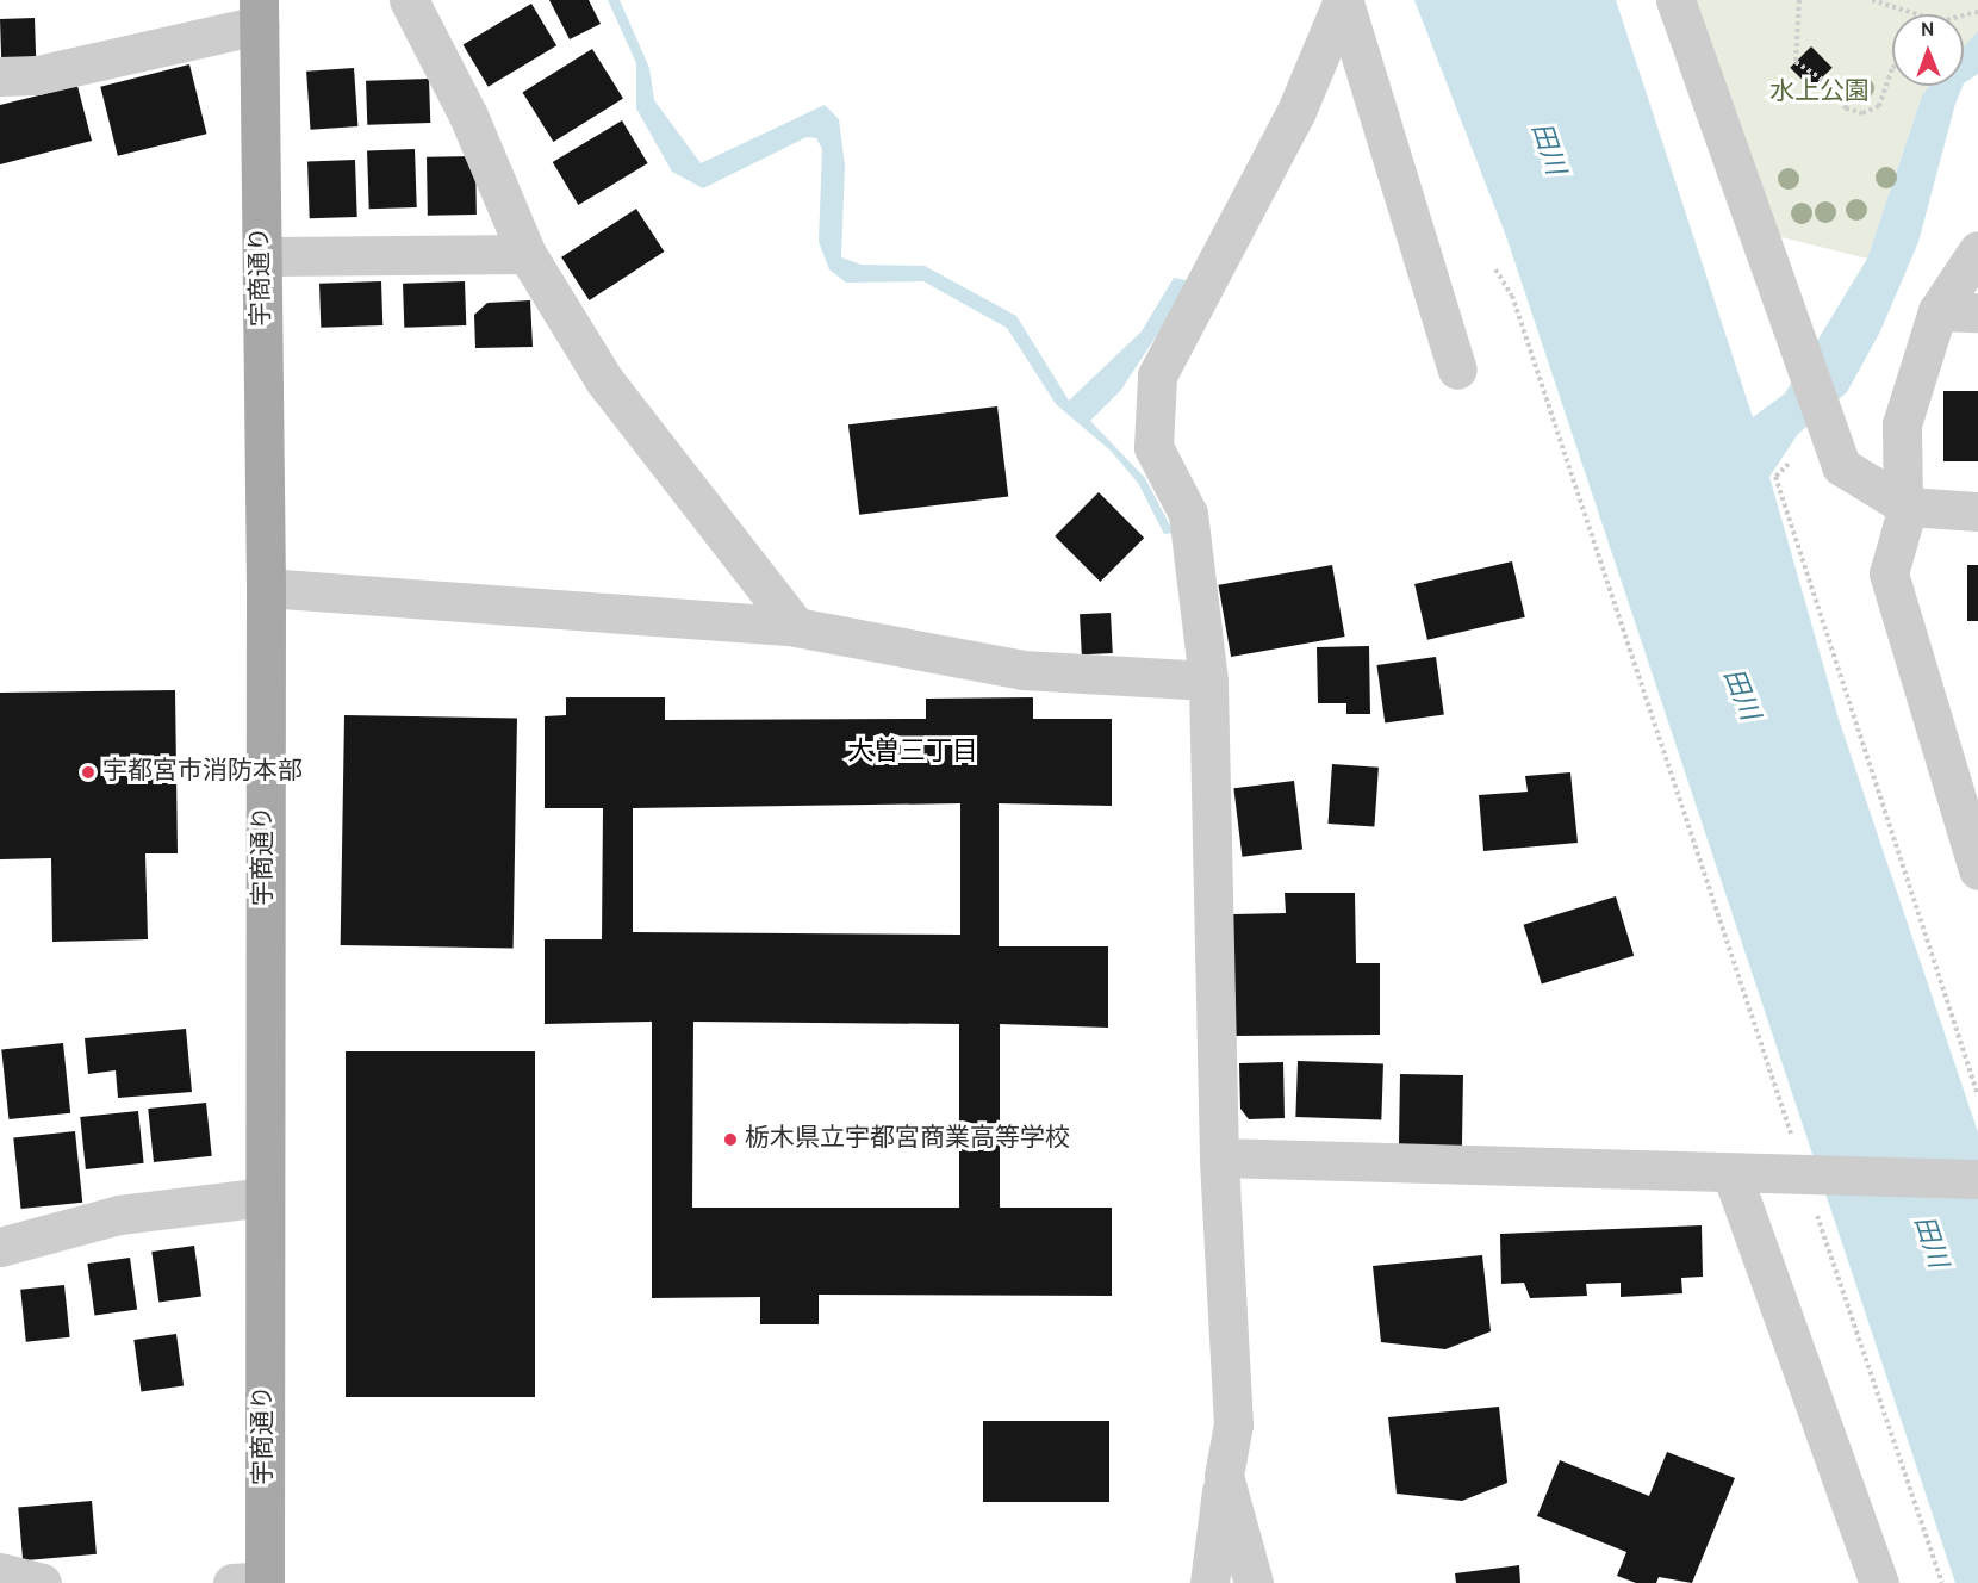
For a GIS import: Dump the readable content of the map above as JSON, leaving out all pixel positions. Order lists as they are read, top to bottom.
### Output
{
  "streets": {
    "main road": ["宇商通り"]
  },
  "districts": ["大曽三丁目"],
  "water": ["田川"],
  "parks": ["水上公園"],
  "places": ["宇都宮市消防本部", "栃木県立宇都宮商業高等学校"],
  "north": "top"
}
